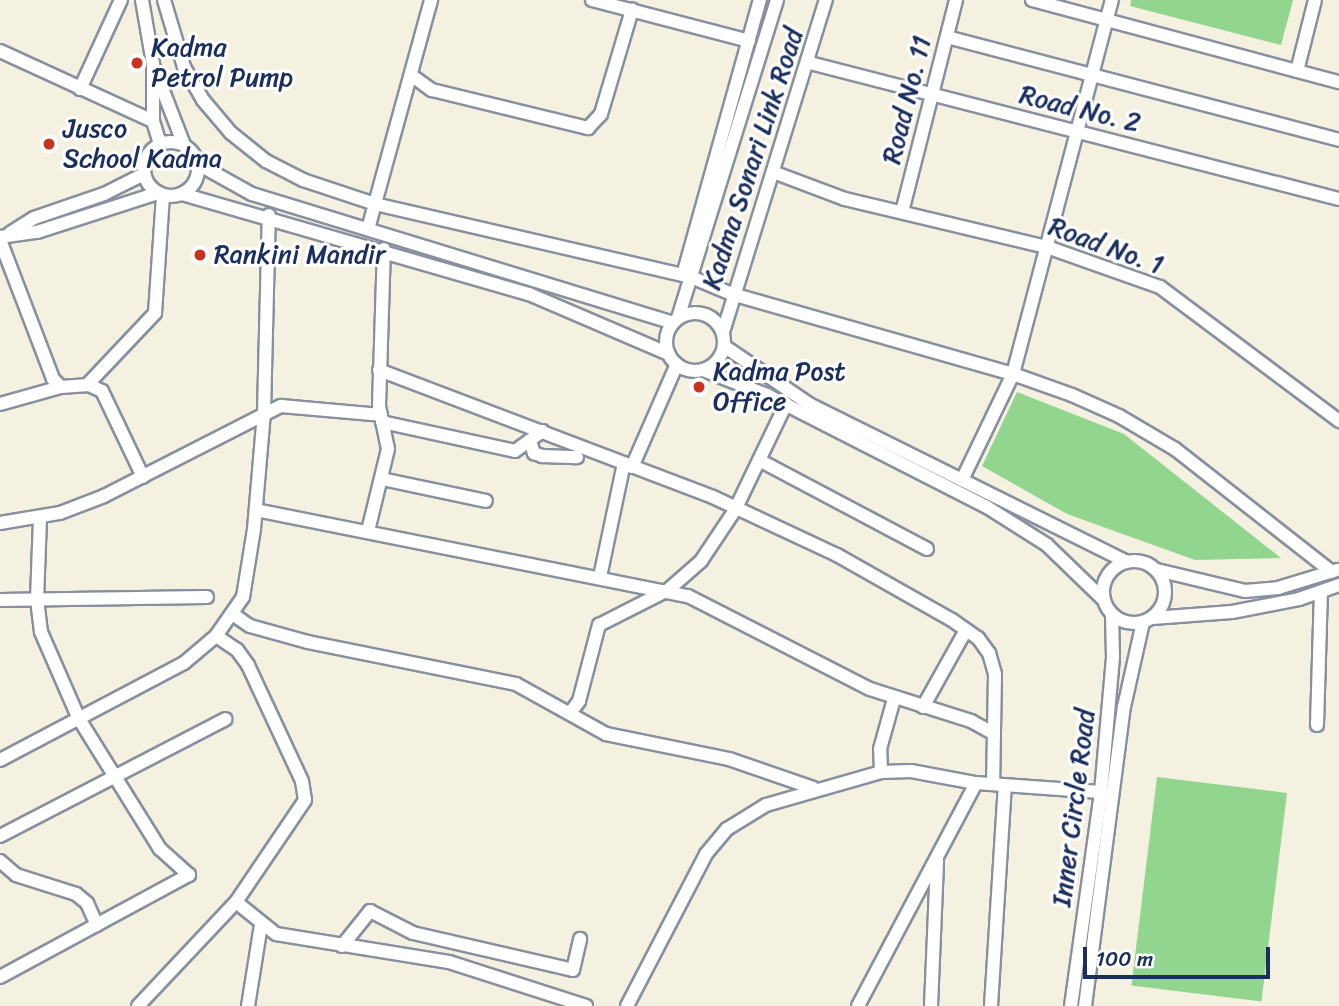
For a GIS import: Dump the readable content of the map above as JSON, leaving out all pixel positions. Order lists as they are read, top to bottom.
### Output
{
  "streets": {
    "street": [
      "Road No. 11",
      "Road No. 2",
      "Kadma Sonari Link Road",
      "Road No. 1",
      "Inner Circle Road"
    ]
  },
  "crossings": [
    ["Road No. 11", "Road No. 2"],
    ["Road No. 11", "Road No. 1"],
    ["Road No. 2", "Kadma Sonari Link Road"],
    ["Kadma Sonari Link Road", "Road No. 1"]
  ],
  "places": [
    "Kadma Petrol Pump",
    "Jusco School Kadma",
    "Rankini Mandir",
    "Kadma Post Office"
  ],
  "scale_bar": "100 m"
}
